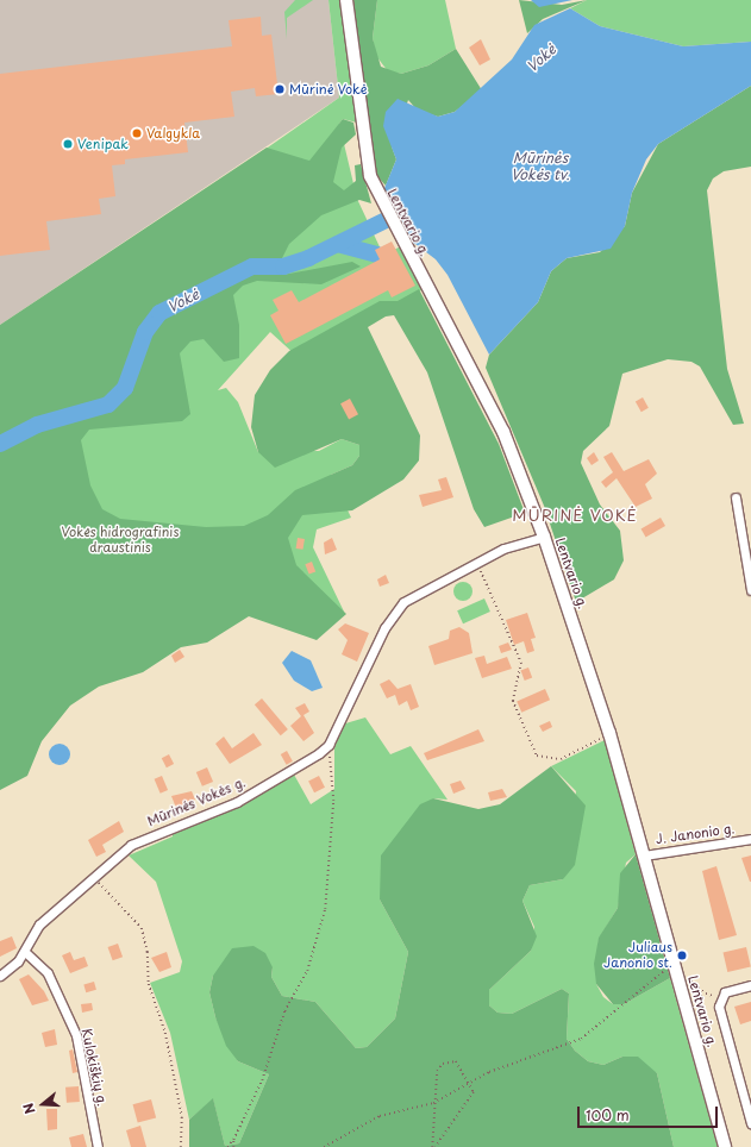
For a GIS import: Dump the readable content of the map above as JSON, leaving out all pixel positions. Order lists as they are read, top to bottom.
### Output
{
  "streets": {
    "main road": ["Lentvario g."],
    "street": ["Mūrinės Vokės g.", "J. Janonio g.", "Kulokiškių g."]
  },
  "crossings": [
    ["Lentvario g.", "J. Janonio g."],
    ["Mūrinės Vokės g.", "Kulokiškių g."]
  ],
  "districts": ["MŪRINĖ VOKĖ"],
  "water": ["Vokė", "Mūrinės Vokės tv."],
  "parks": ["Vokės hidrografinis draustinis"],
  "places": [
    "Mūrinė Vokė",
    "Valgykla",
    "Venipak",
    "Juliaus Janonio st."
  ],
  "scale_bar": "100 m",
  "north": "left"
}
